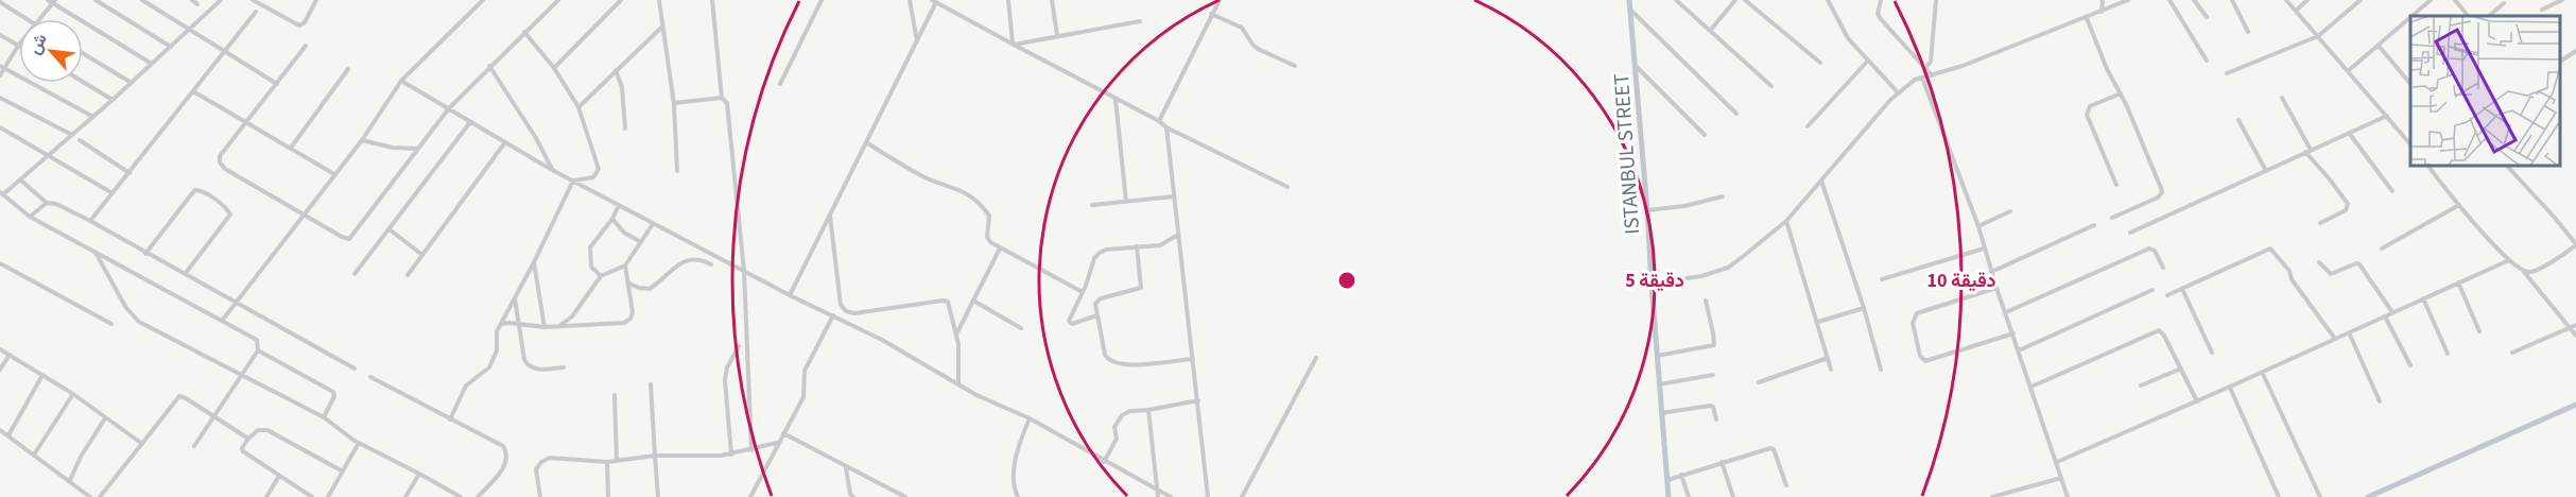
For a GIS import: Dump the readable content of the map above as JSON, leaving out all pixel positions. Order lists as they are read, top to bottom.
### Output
{
  "streets": {
    "street": ["ISTANBUL STREET"]
  },
  "north": "top left",
  "rings": ["5 دقيقة", "10 دقيقة"]
}
